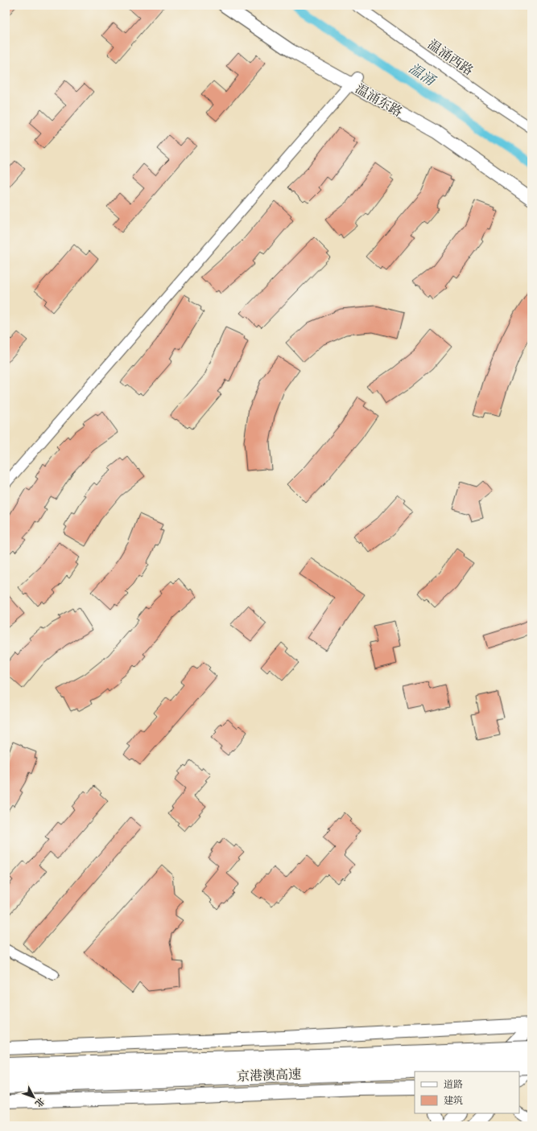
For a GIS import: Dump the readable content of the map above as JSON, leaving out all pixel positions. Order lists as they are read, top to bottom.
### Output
{
  "streets": {
    "highway": ["京港澳高速"],
    "street": ["温涌西路", "温涌东路"]
  },
  "water": ["温涌"],
  "legend": ["道路", "建筑"],
  "north": "bottom right"
}
